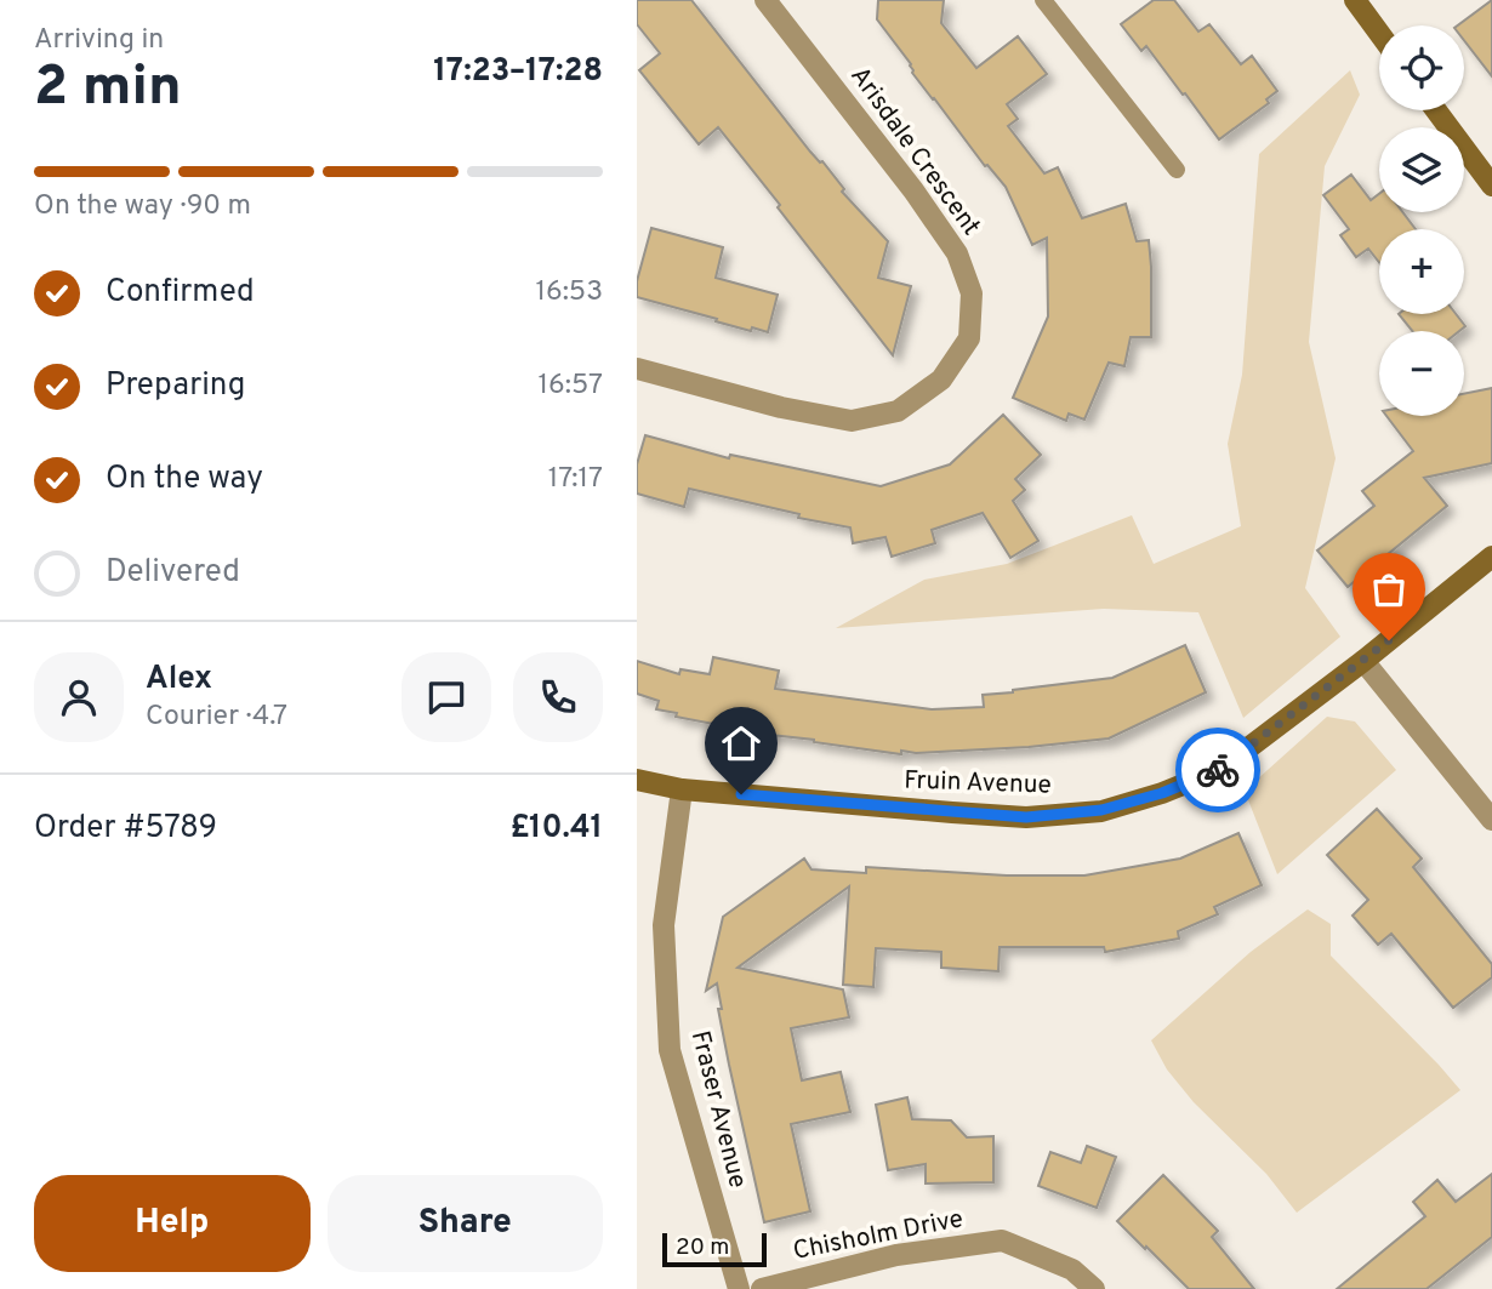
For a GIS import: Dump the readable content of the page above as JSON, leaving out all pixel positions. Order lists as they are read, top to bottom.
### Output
{
  "streets": {
    "street": [
      "Arisdale Crescent",
      "Fruin Avenue",
      "Fraser Avenue",
      "Chisholm Drive"
    ]
  },
  "crossings": [
    ["Fruin Avenue", "Fraser Avenue"]
  ],
  "scale_bar": "20 m",
  "page": {
    "heading": ["2 min", "Arriving in", "17:23–17:28"],
    "panel": [
      "Alex",
      "Courier · 4.7",
      "Order #5789",
      "£10.41"
    ],
    "map_buttons": ["+", "−"],
    "bar": "On the way · 90 m",
    "list": [
      ["Confirmed", "16:53"],
      ["Preparing", "16:57"],
      ["On the way", "17:17"],
      "Delivered"
    ],
    "buttons": ["Help", "Share"],
    "scale": "20 m"
  }
}
